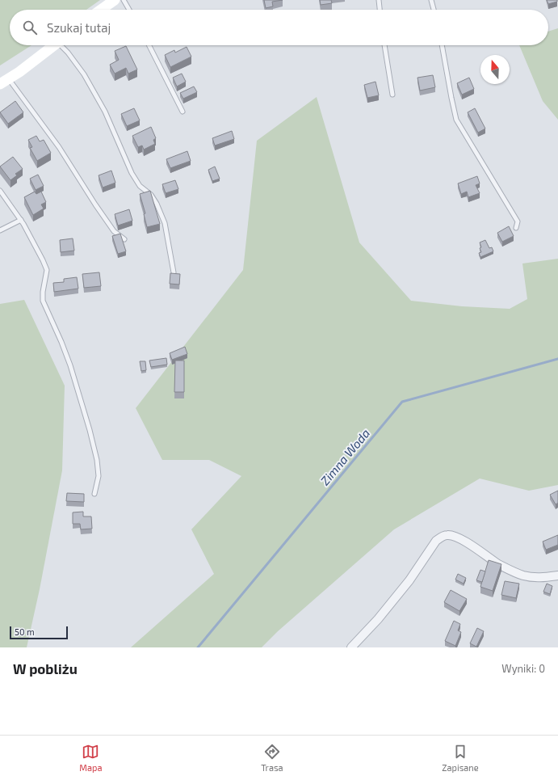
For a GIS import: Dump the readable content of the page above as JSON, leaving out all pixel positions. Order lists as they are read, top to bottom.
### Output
{
  "water": ["Zimna Woda"],
  "scale_bar": "50 m",
  "north": "top",
  "page": {
    "search": "Szukaj tutaj",
    "scale": "50 m",
    "heading": ["W pobliżu", "Wyniki: 0"],
    "nav": ["Mapa", "Trasa", "Zapisane"]
  }
}
